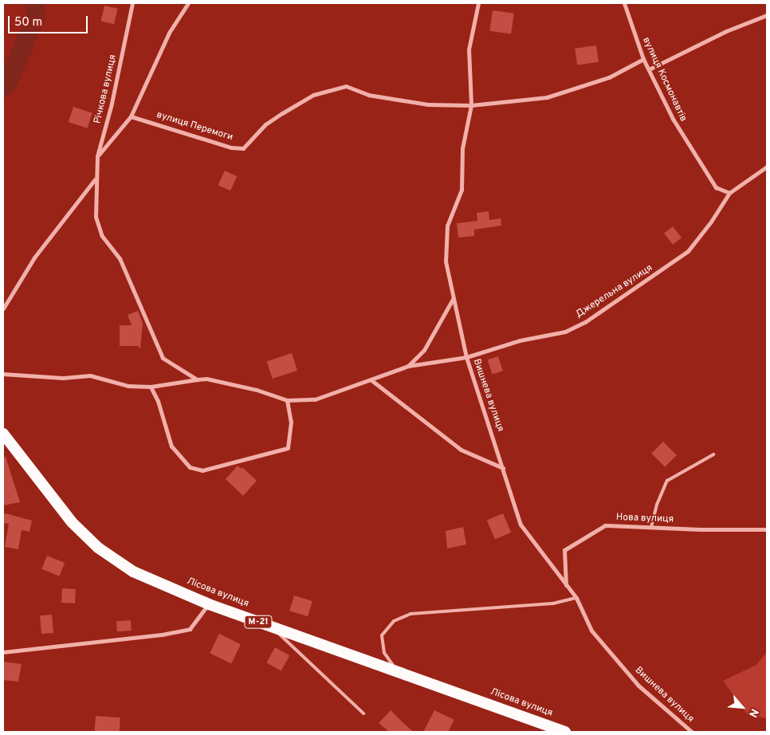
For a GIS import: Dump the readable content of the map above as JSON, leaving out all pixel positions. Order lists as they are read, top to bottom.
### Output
{
  "streets": {
    "highway": ["Лісова вулиця", "М-21"],
    "street": [
      "вулиця Космонавтів",
      "Річкова вулиця",
      "вулиця Перемоги",
      "Джерельна вулиця",
      "Вишнева вулиця",
      "Нова вулиця"
    ]
  },
  "crossings": [
    ["вулиця Космонавтів", "Джерельна вулиця"],
    ["Річкова вулиця", "Джерельна вулиця"],
    ["вулиця Перемоги", "Вишнева вулиця"],
    ["Джерельна вулиця", "Вишнева вулиця"],
    ["Вишнева вулиця", "Нова вулиця"]
  ],
  "scale_bar": "50 m",
  "north": "bottom right"
}
